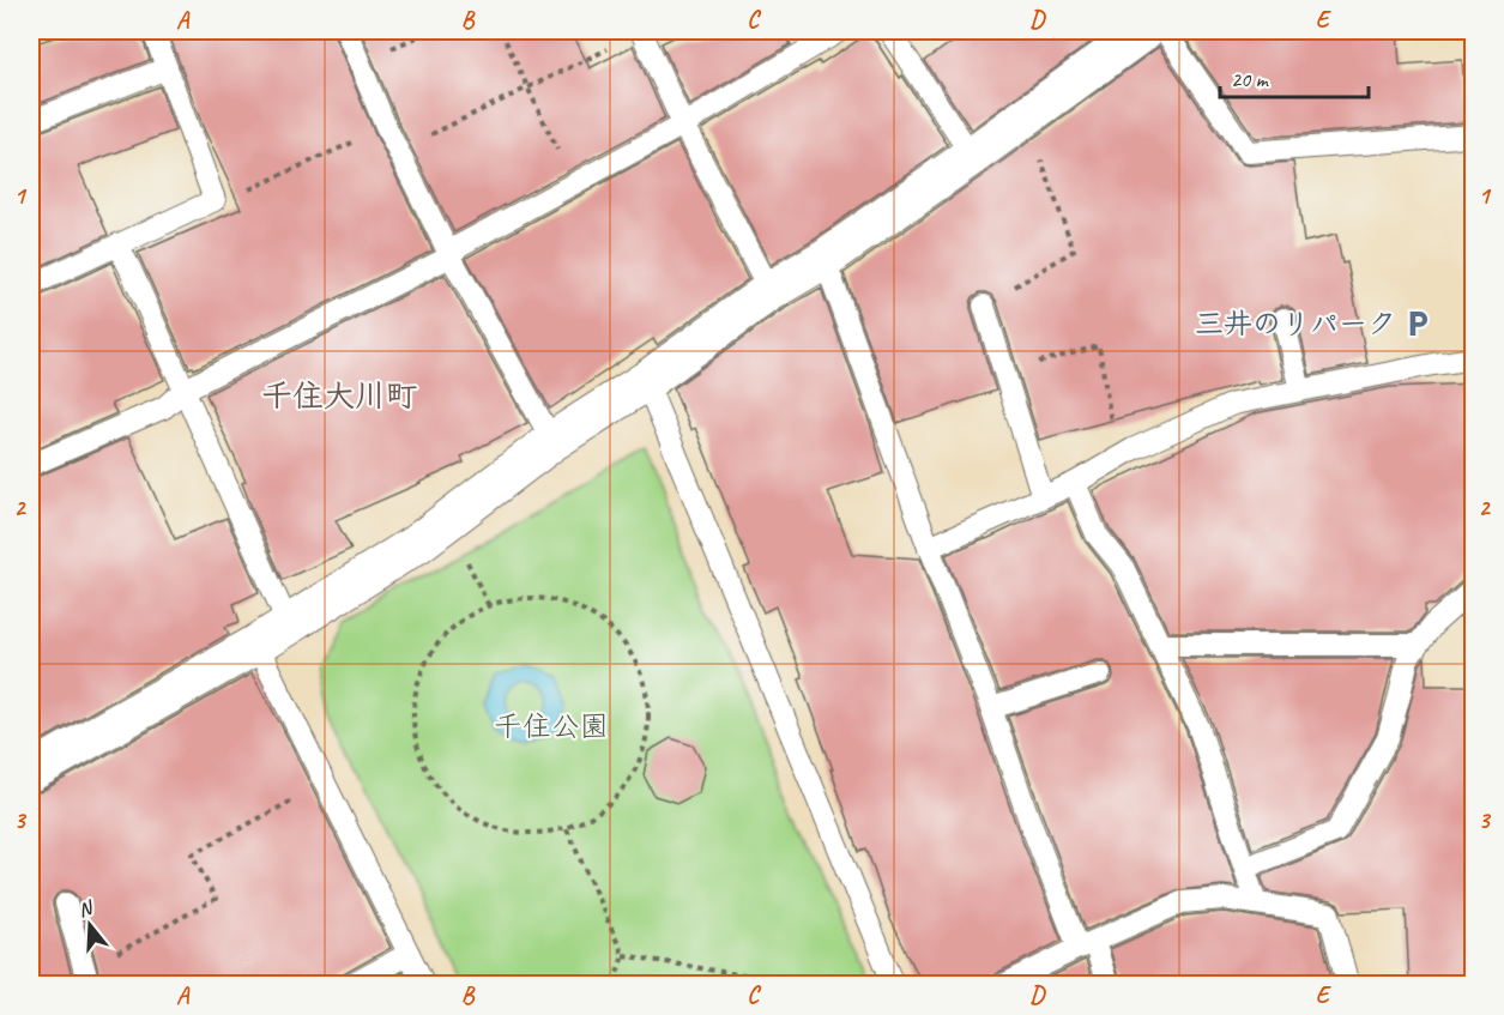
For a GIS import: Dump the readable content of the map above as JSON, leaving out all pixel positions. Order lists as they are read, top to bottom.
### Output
{
  "districts": ["千住大川町"],
  "parks": ["千住公園"],
  "places": {
    "parking": ["三井のリパーク"]
  },
  "scale_bar": "20 m",
  "north": "top",
  "grid": {
    "columns": [
      "A",
      "B",
      "C",
      "D",
      "E"
    ],
    "rows": ["1", "2", "3"]
  }
}
